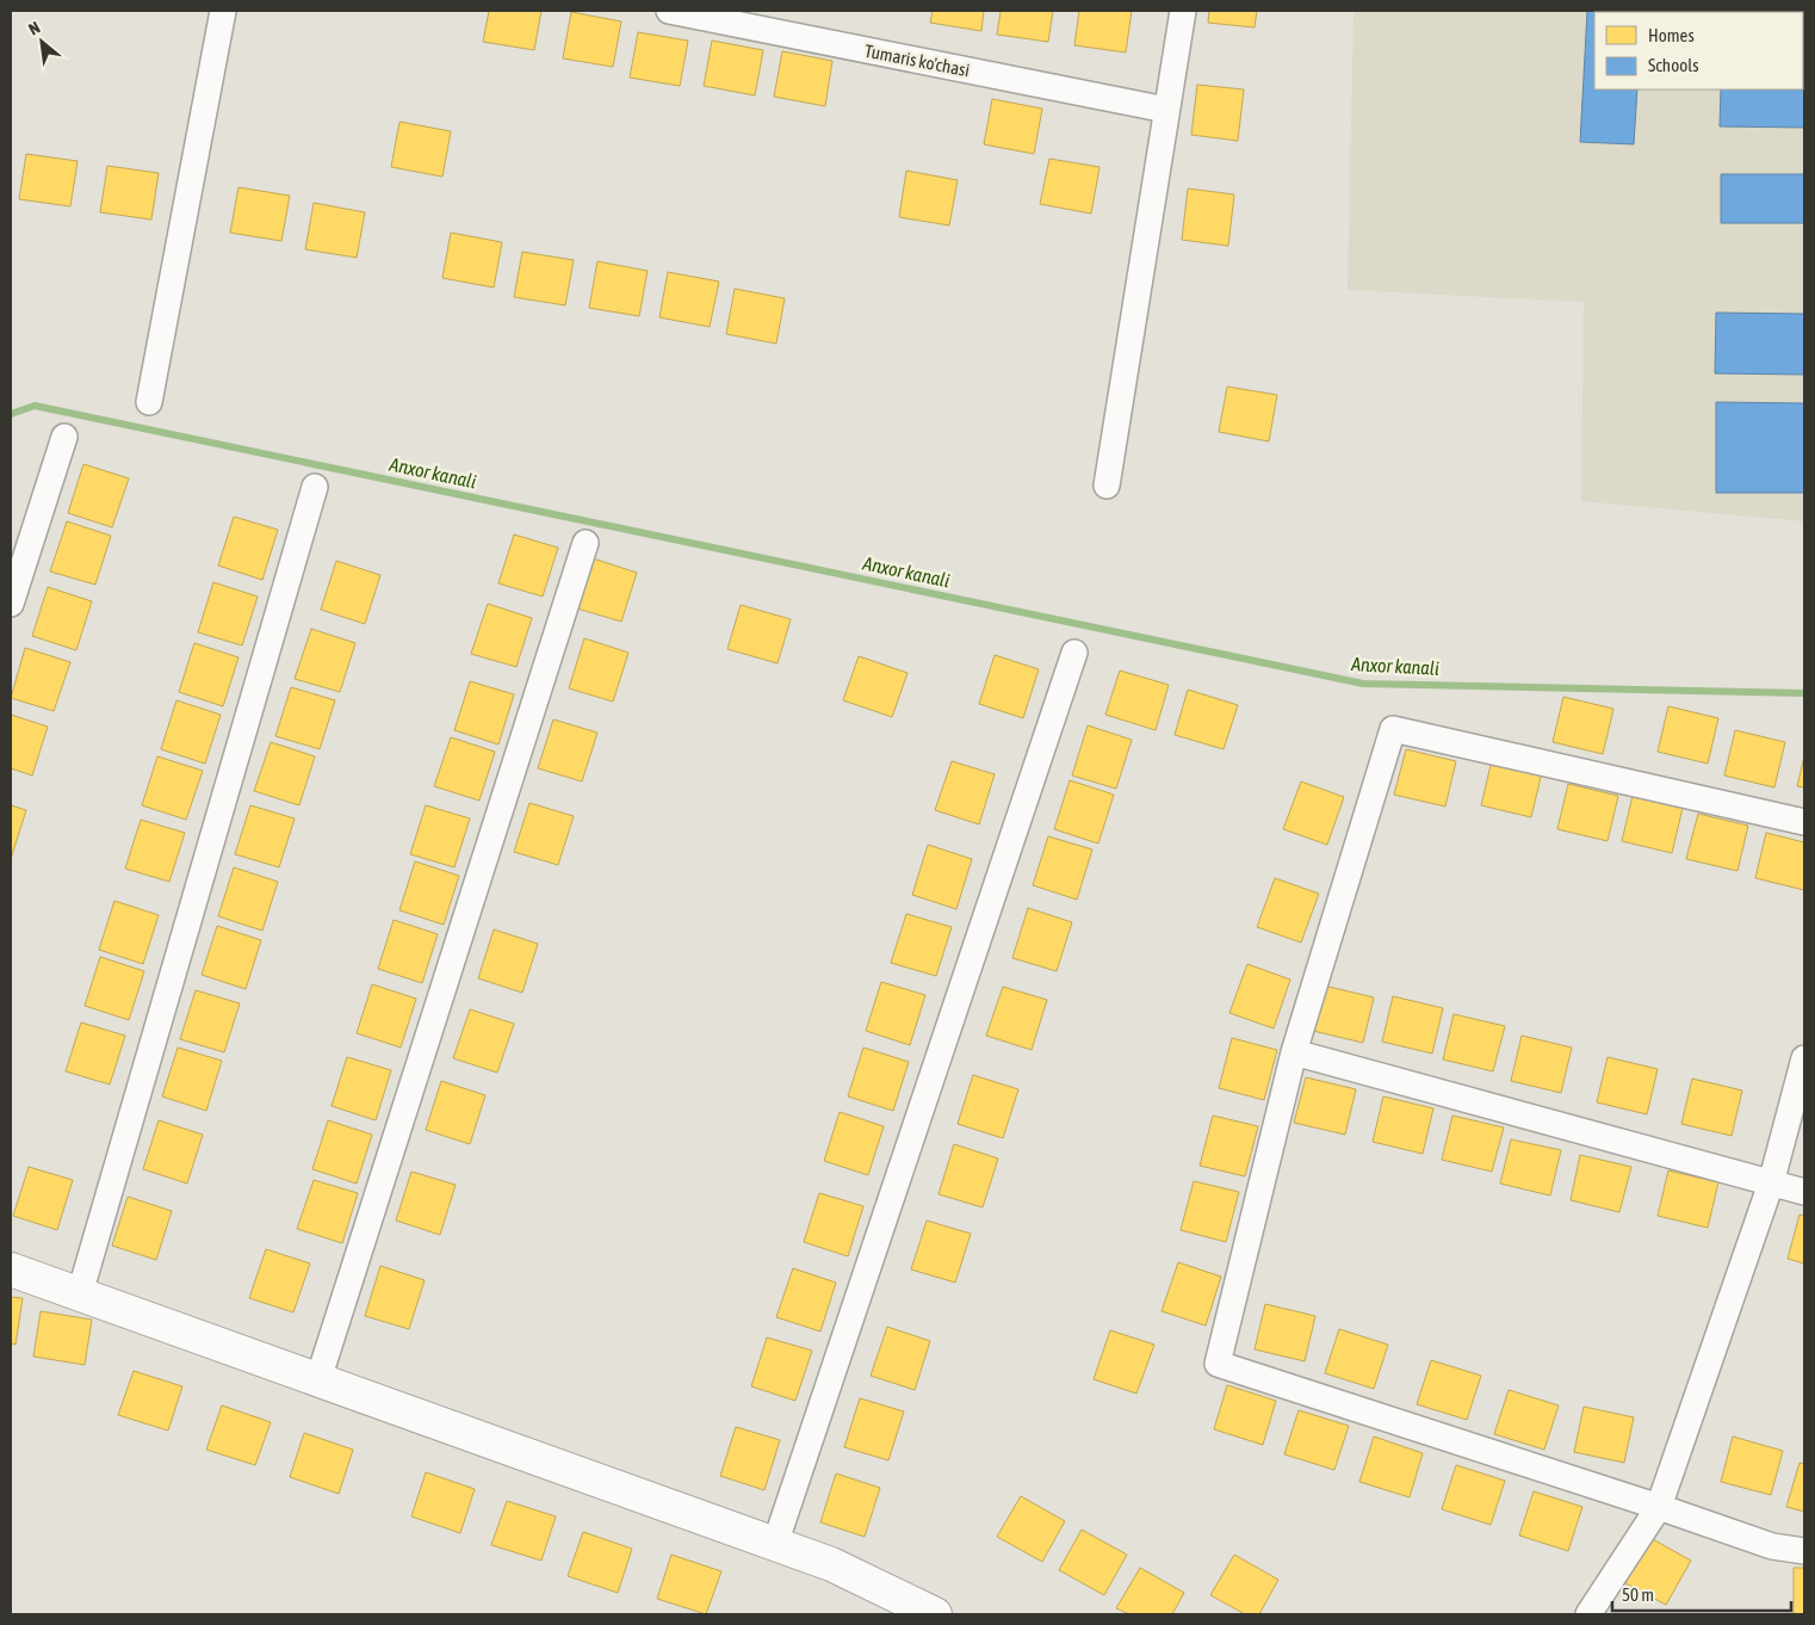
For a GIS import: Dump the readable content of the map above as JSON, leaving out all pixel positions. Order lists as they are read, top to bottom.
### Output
{
  "streets": {
    "street": ["Tumaris ko'chasi"]
  },
  "water": ["Anxor kanali"],
  "legend": ["Homes", "Schools"],
  "scale_bar": "50 m",
  "north": "top left"
}
